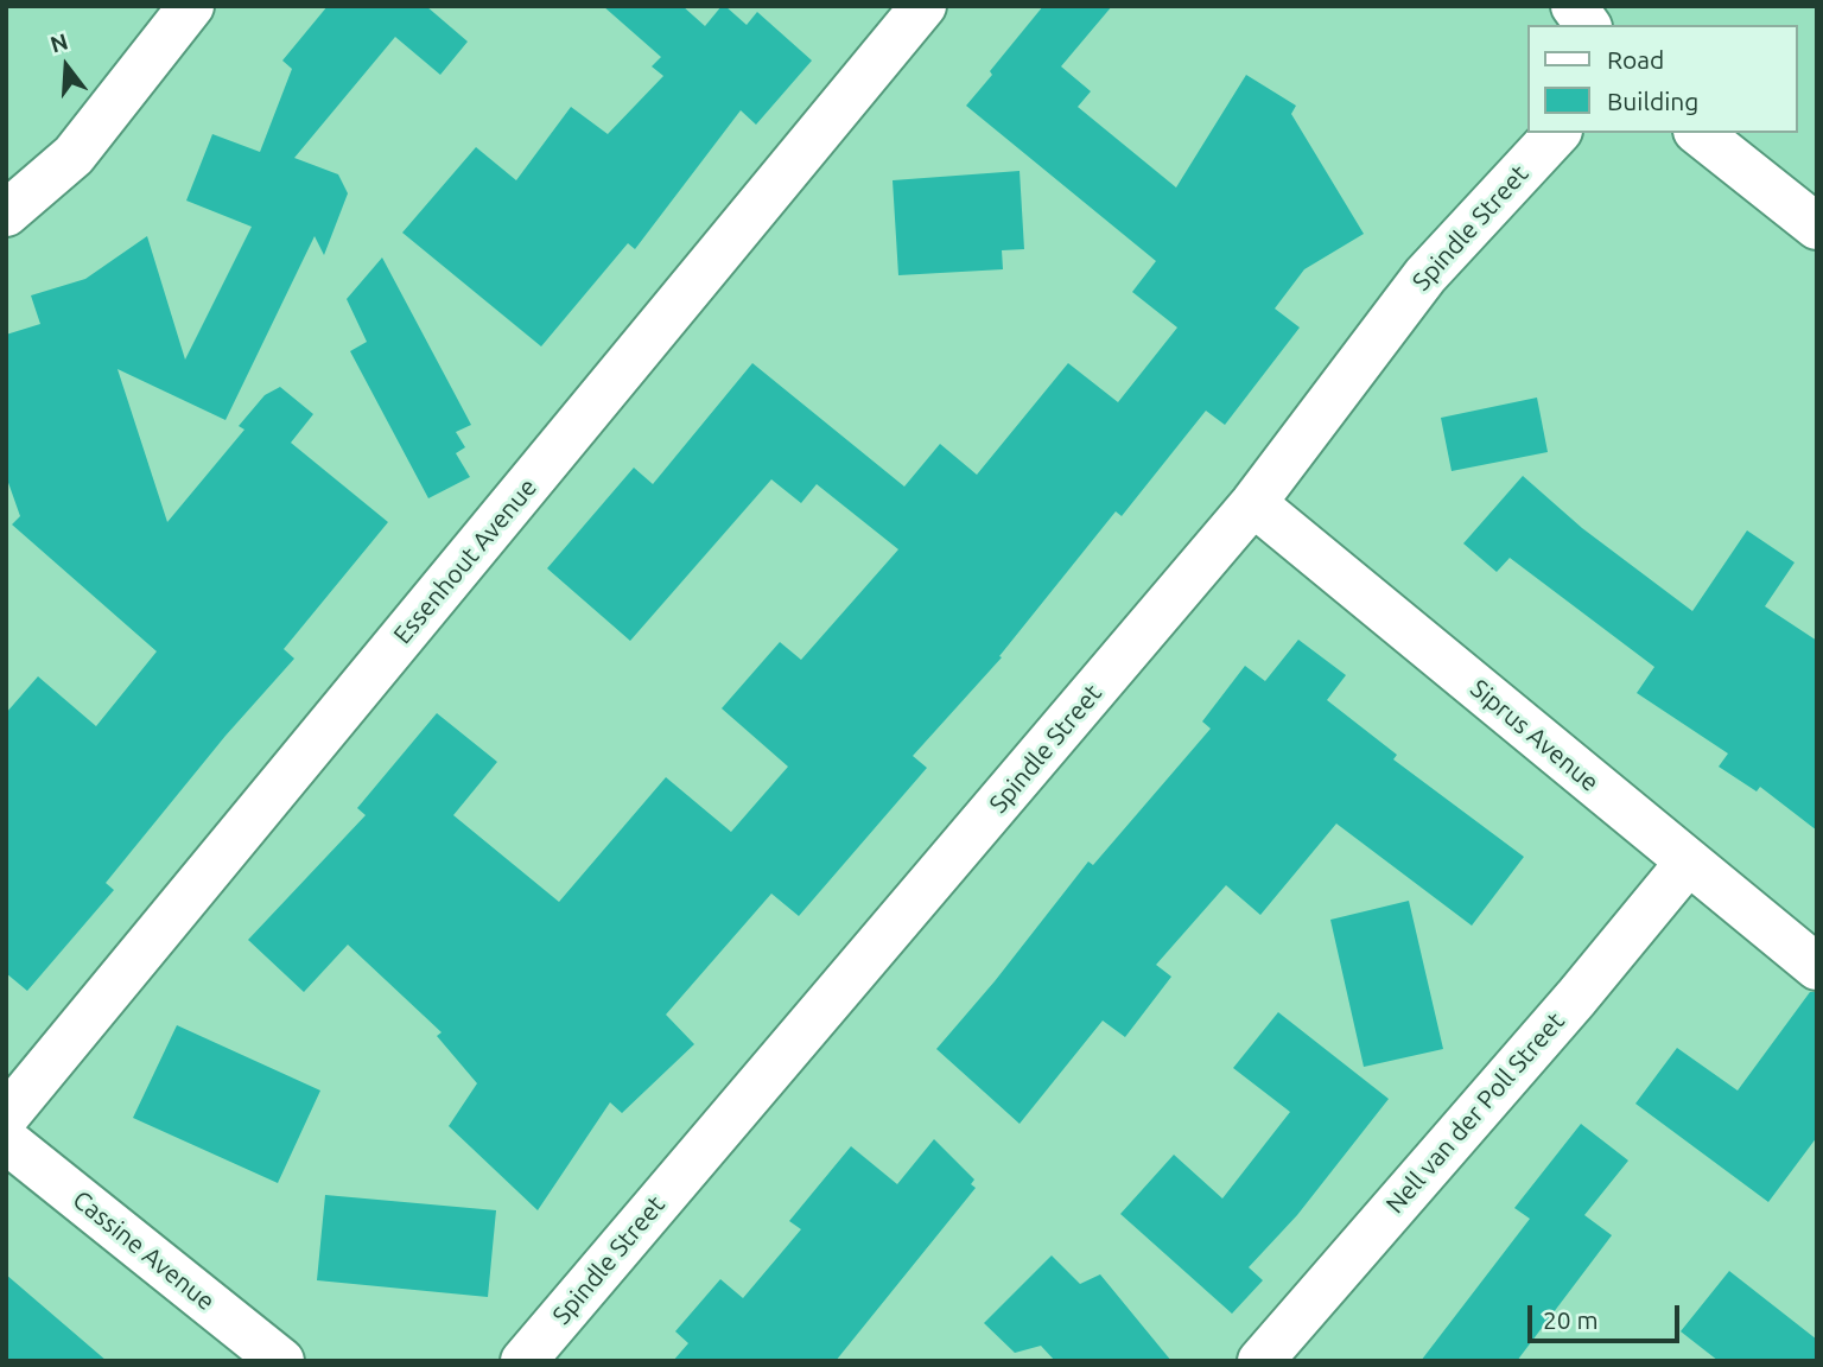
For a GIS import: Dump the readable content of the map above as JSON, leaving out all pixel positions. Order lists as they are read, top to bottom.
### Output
{
  "streets": {
    "street": [
      "Spindle Street",
      "Essenhout Avenue",
      "Siprus Avenue",
      "Nell van der Poll Street",
      "Cassine Avenue"
    ]
  },
  "crossings": [
    ["Spindle Street", "Siprus Avenue"],
    ["Siprus Avenue", "Nell van der Poll Street"]
  ],
  "legend": ["Road", "Building"],
  "scale_bar": "20 m",
  "north": "top"
}
